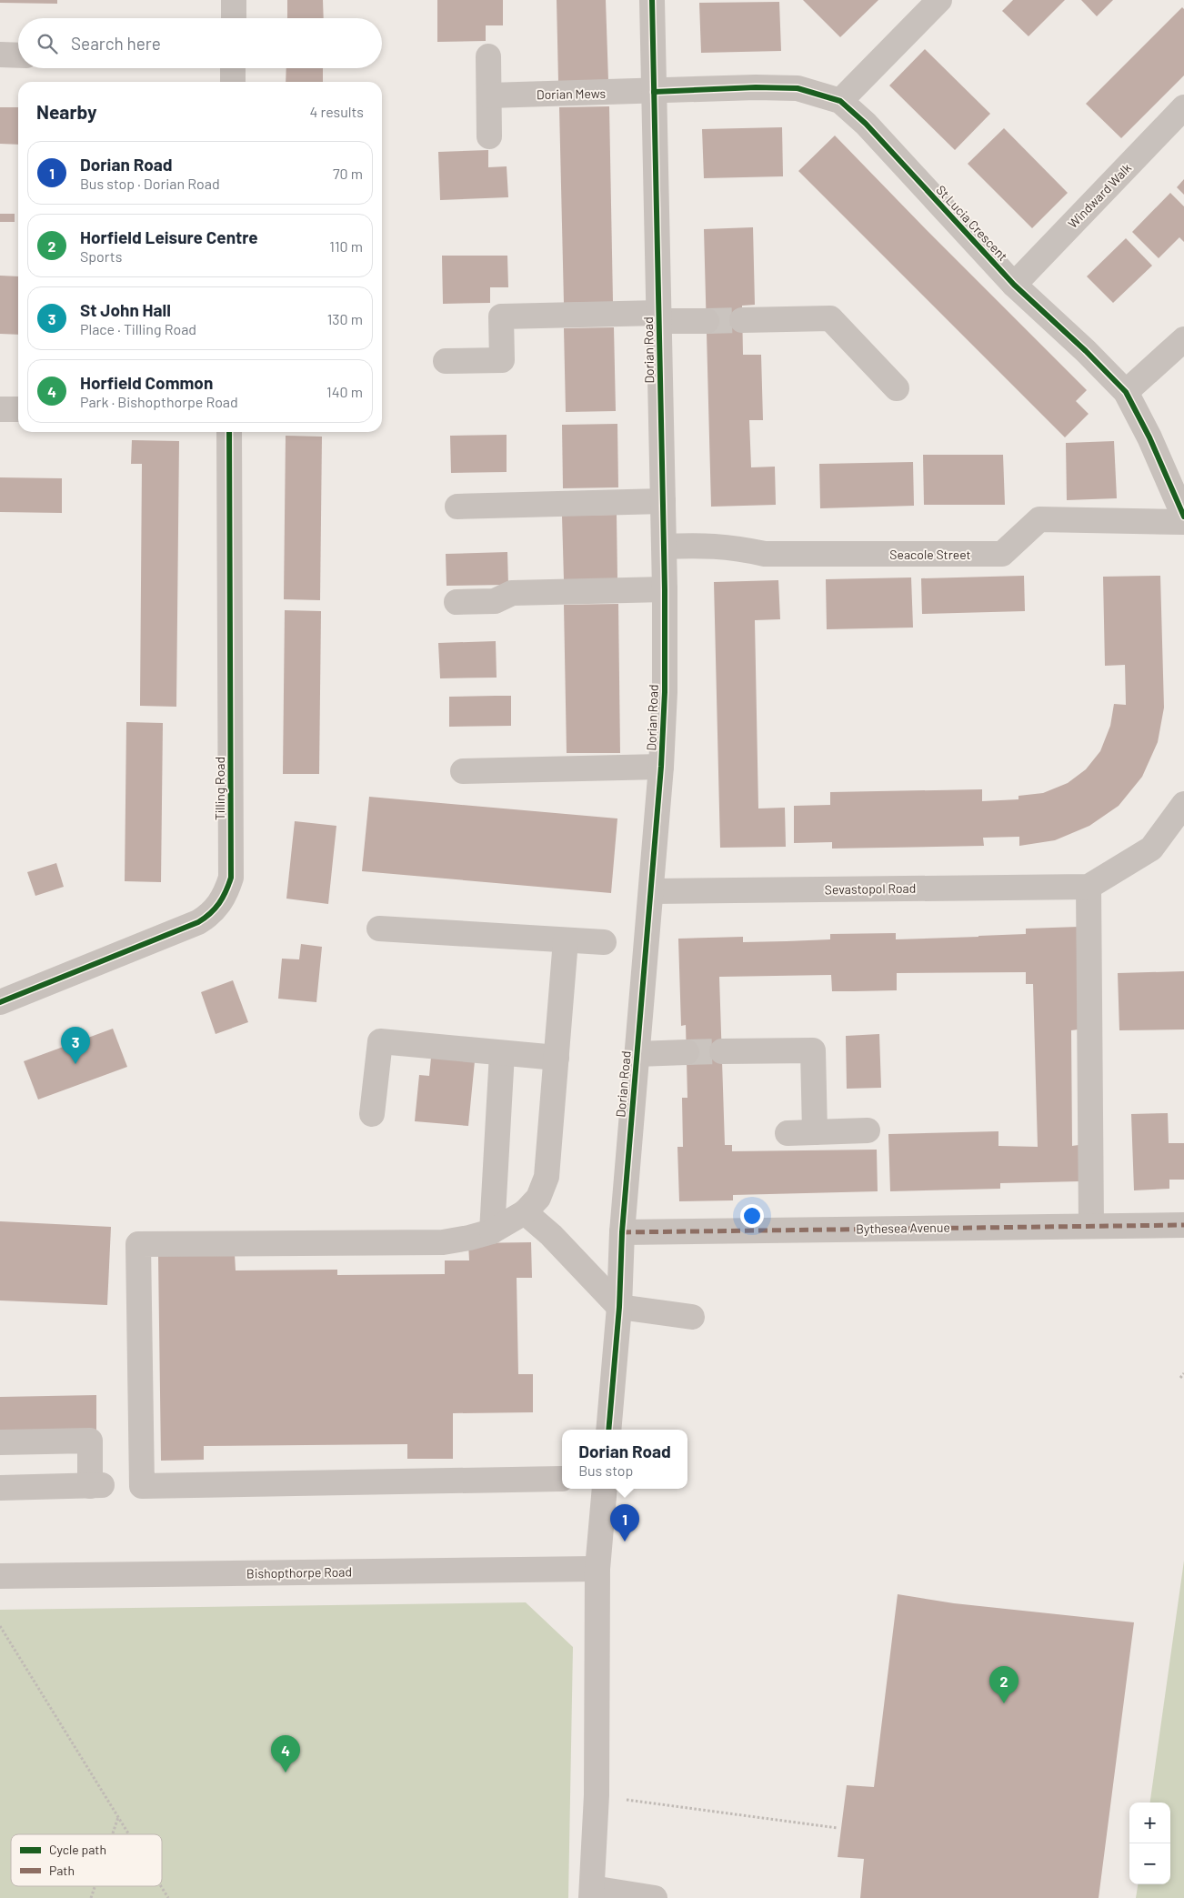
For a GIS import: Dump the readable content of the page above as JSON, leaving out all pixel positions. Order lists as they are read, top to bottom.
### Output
{
  "streets": {
    "street": [
      "Dorian Mews",
      "Windward Walk",
      "St Lucia Crescent",
      "Dorian Road",
      "Seacole Street",
      "Tilling Road",
      "Sevastopol Road",
      "Bythesea Avenue",
      "Bishopthorpe Road"
    ]
  },
  "crossings": [
    ["Dorian Mews", "St Lucia Crescent"],
    ["Dorian Mews", "Dorian Road"],
    ["Windward Walk", "St Lucia Crescent"],
    ["St Lucia Crescent", "Dorian Road"],
    ["Dorian Road", "Seacole Street"],
    ["Dorian Road", "Sevastopol Road"],
    ["Dorian Road", "Bythesea Avenue"]
  ],
  "legend": ["Cycle path", "Path"],
  "page": {
    "search": "Search here",
    "heading": ["Nearby", "4 results"],
    "list": [
      {
        "mark": "1",
        "name": "Dorian Road",
        "note": "Bus stop · Dorian Road",
        "value": "70 m"
      },
      {
        "mark": "2",
        "name": "Horfield Leisure Centre",
        "note": "Sports",
        "value": "110 m"
      },
      {
        "mark": "3",
        "name": "St John Hall",
        "note": "Place · Tilling Road",
        "value": "130 m"
      },
      {
        "mark": "4",
        "name": "Horfield Common",
        "note": "Park · Bishopthorpe Road",
        "value": "140 m"
      }
    ],
    "pins": [
      "3",
      "1",
      "2",
      "4"
    ],
    "popup": ["Dorian Road", "Bus stop"],
    "map_buttons": ["+", "−"]
  }
}
